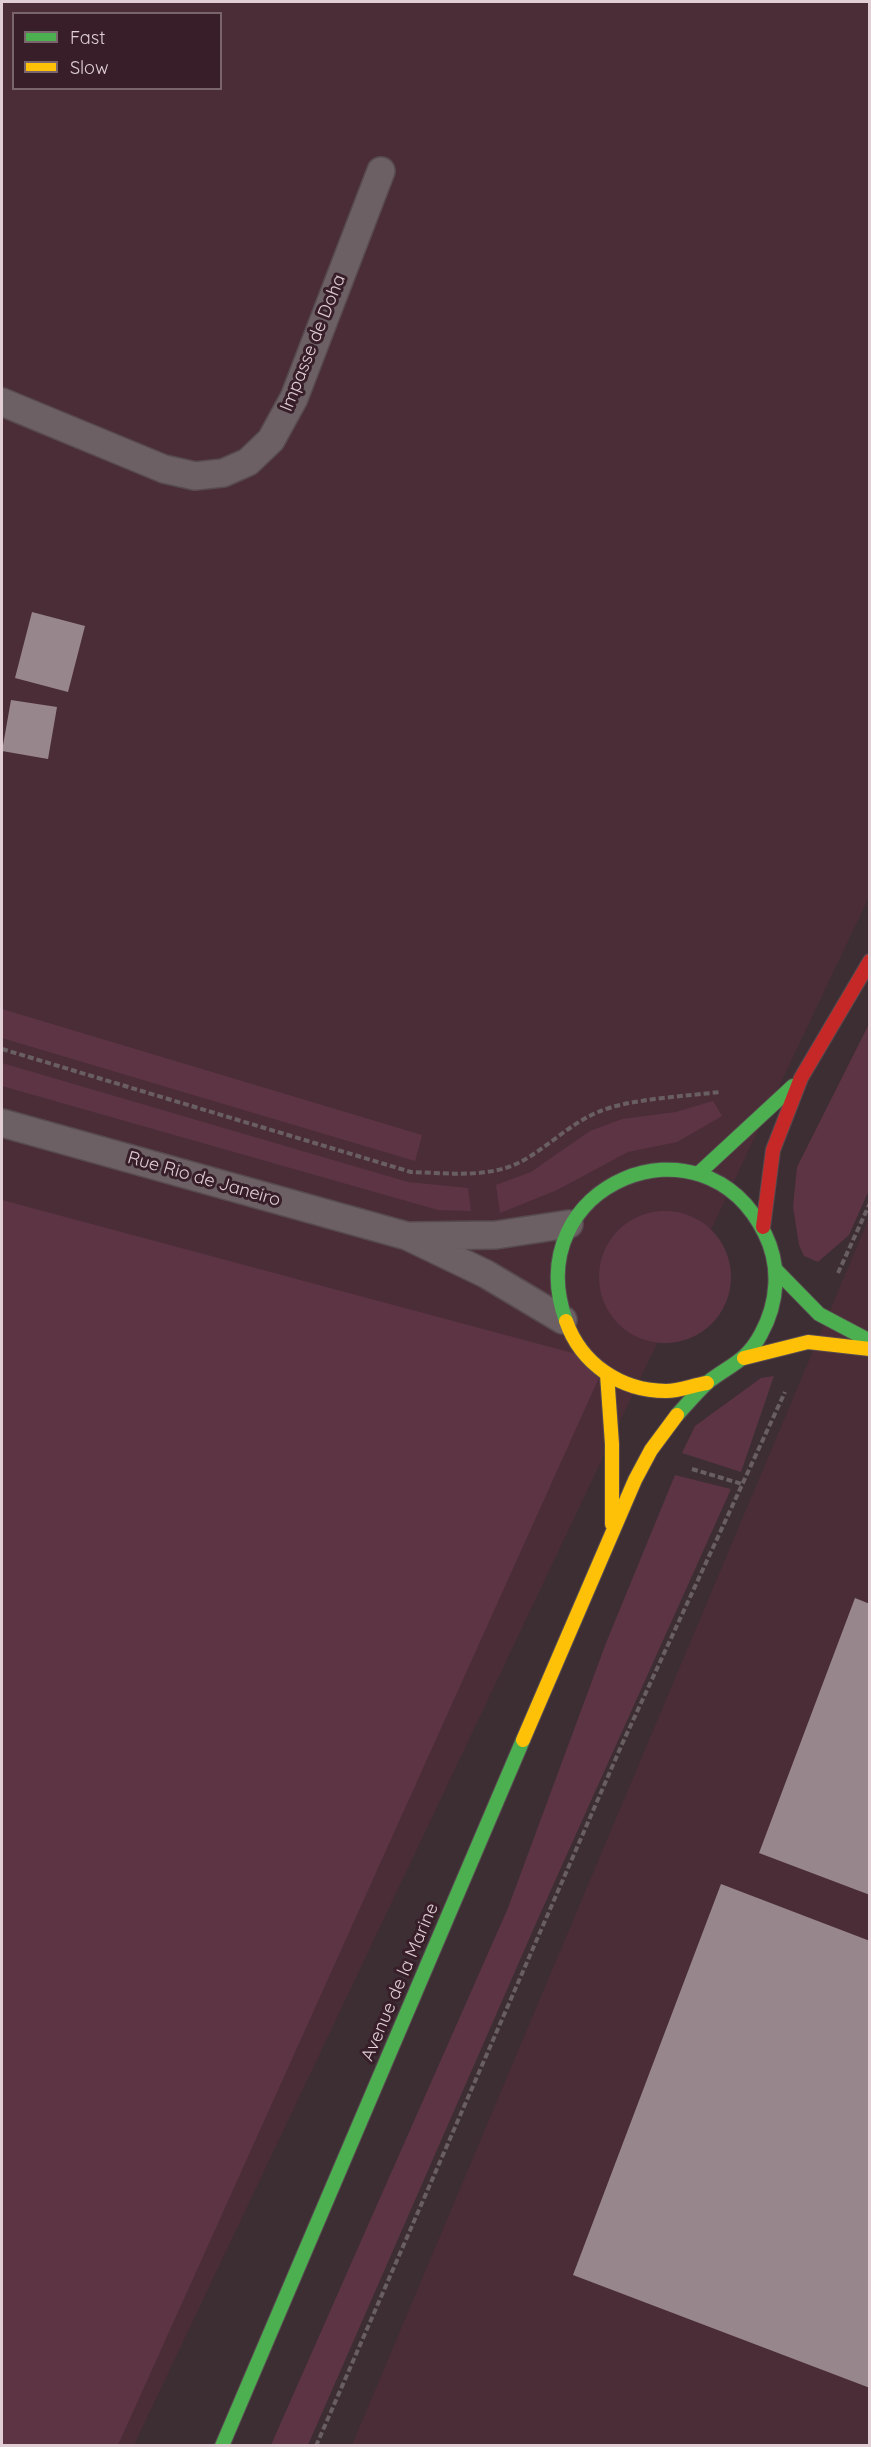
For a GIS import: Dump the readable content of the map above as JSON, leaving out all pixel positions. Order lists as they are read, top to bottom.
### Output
{
  "streets": {
    "main road": ["Avenue de la Marine"],
    "lane": ["Impasse de Doha", "Rue Rio de Janeiro"]
  },
  "legend": ["Fast", "Slow"]
}
